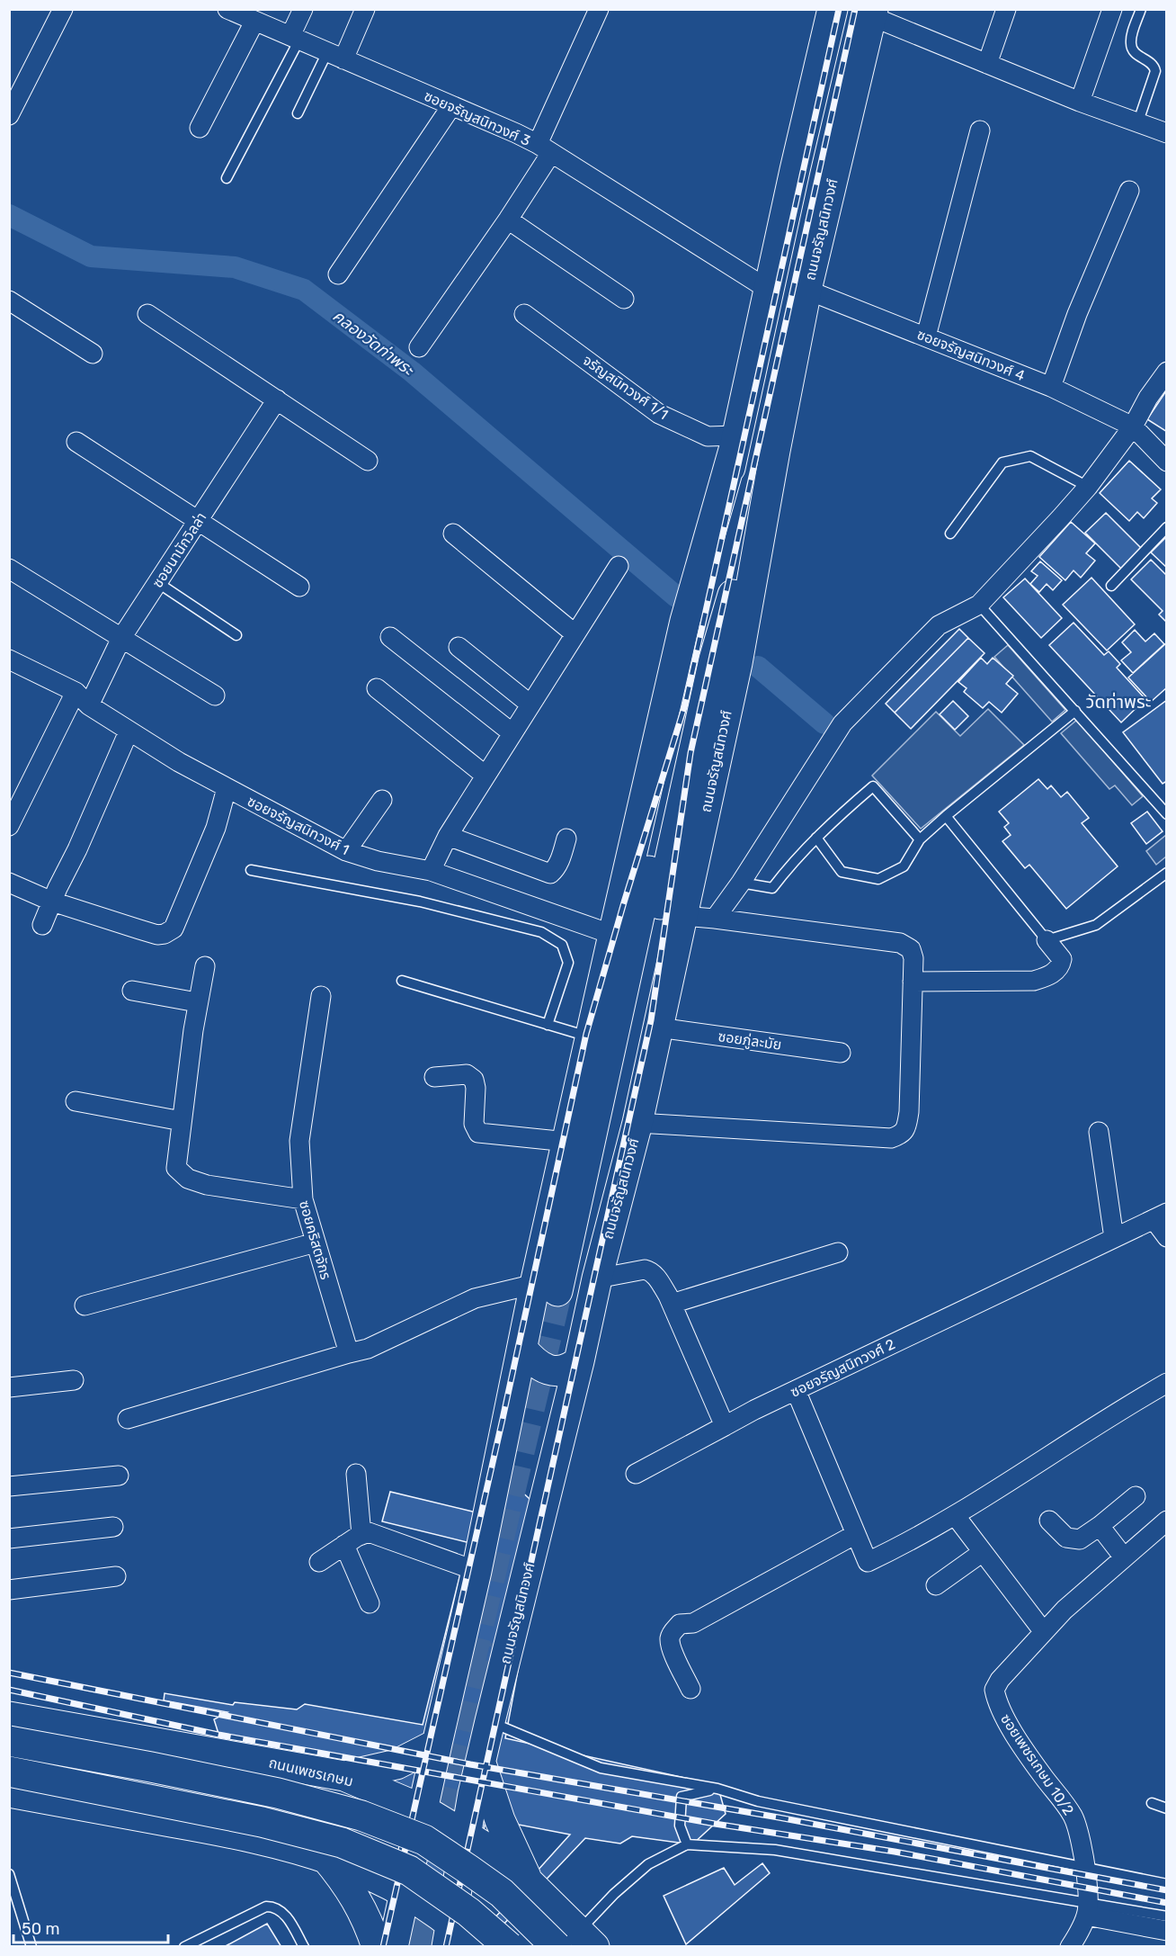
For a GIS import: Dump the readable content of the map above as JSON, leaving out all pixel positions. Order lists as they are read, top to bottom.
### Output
{
  "streets": {
    "main road": ["ถนนจรัญสนิทวงศ์", "ถนนเพชรเกษม"],
    "street": [
      "ซอยจรัญสนิทวงศ์ 3",
      "ซอยจรัญสนิทวงศ์ 4",
      "จรัญสนิทวงศ์ 1/1",
      "ซอยนานักวิลล่า",
      "ซอยจรัญสนิทวงศ์ 1",
      "ซอยภู่ละมัย",
      "ซอยคริสตจักร",
      "ซอยจรัญสนิทวงศ์ 2",
      "ซอยเพชรเกษม 10/2"
    ]
  },
  "crossings": [
    ["ซอยจรัญสนิทวงศ์ 3", "ถนนจรัญสนิทวงศ์"],
    ["ถนนจรัญสนิทวงศ์", "ซอยจรัญสนิทวงศ์ 4"],
    ["ถนนจรัญสนิทวงศ์", "จรัญสนิทวงศ์ 1/1"],
    ["ถนนจรัญสนิทวงศ์", "ซอยจรัญสนิทวงศ์ 1"],
    ["ถนนจรัญสนิทวงศ์", "ซอยภู่ละมัย"],
    ["ถนนจรัญสนิทวงศ์", "ถนนเพชรเกษม"],
    ["ซอยนานักวิลล่า", "ซอยจรัญสนิทวงศ์ 1"]
  ],
  "districts": ["วัดท่าพระ"],
  "water": ["คลองวัดท่าพระ"],
  "scale_bar": "50 m"
}
